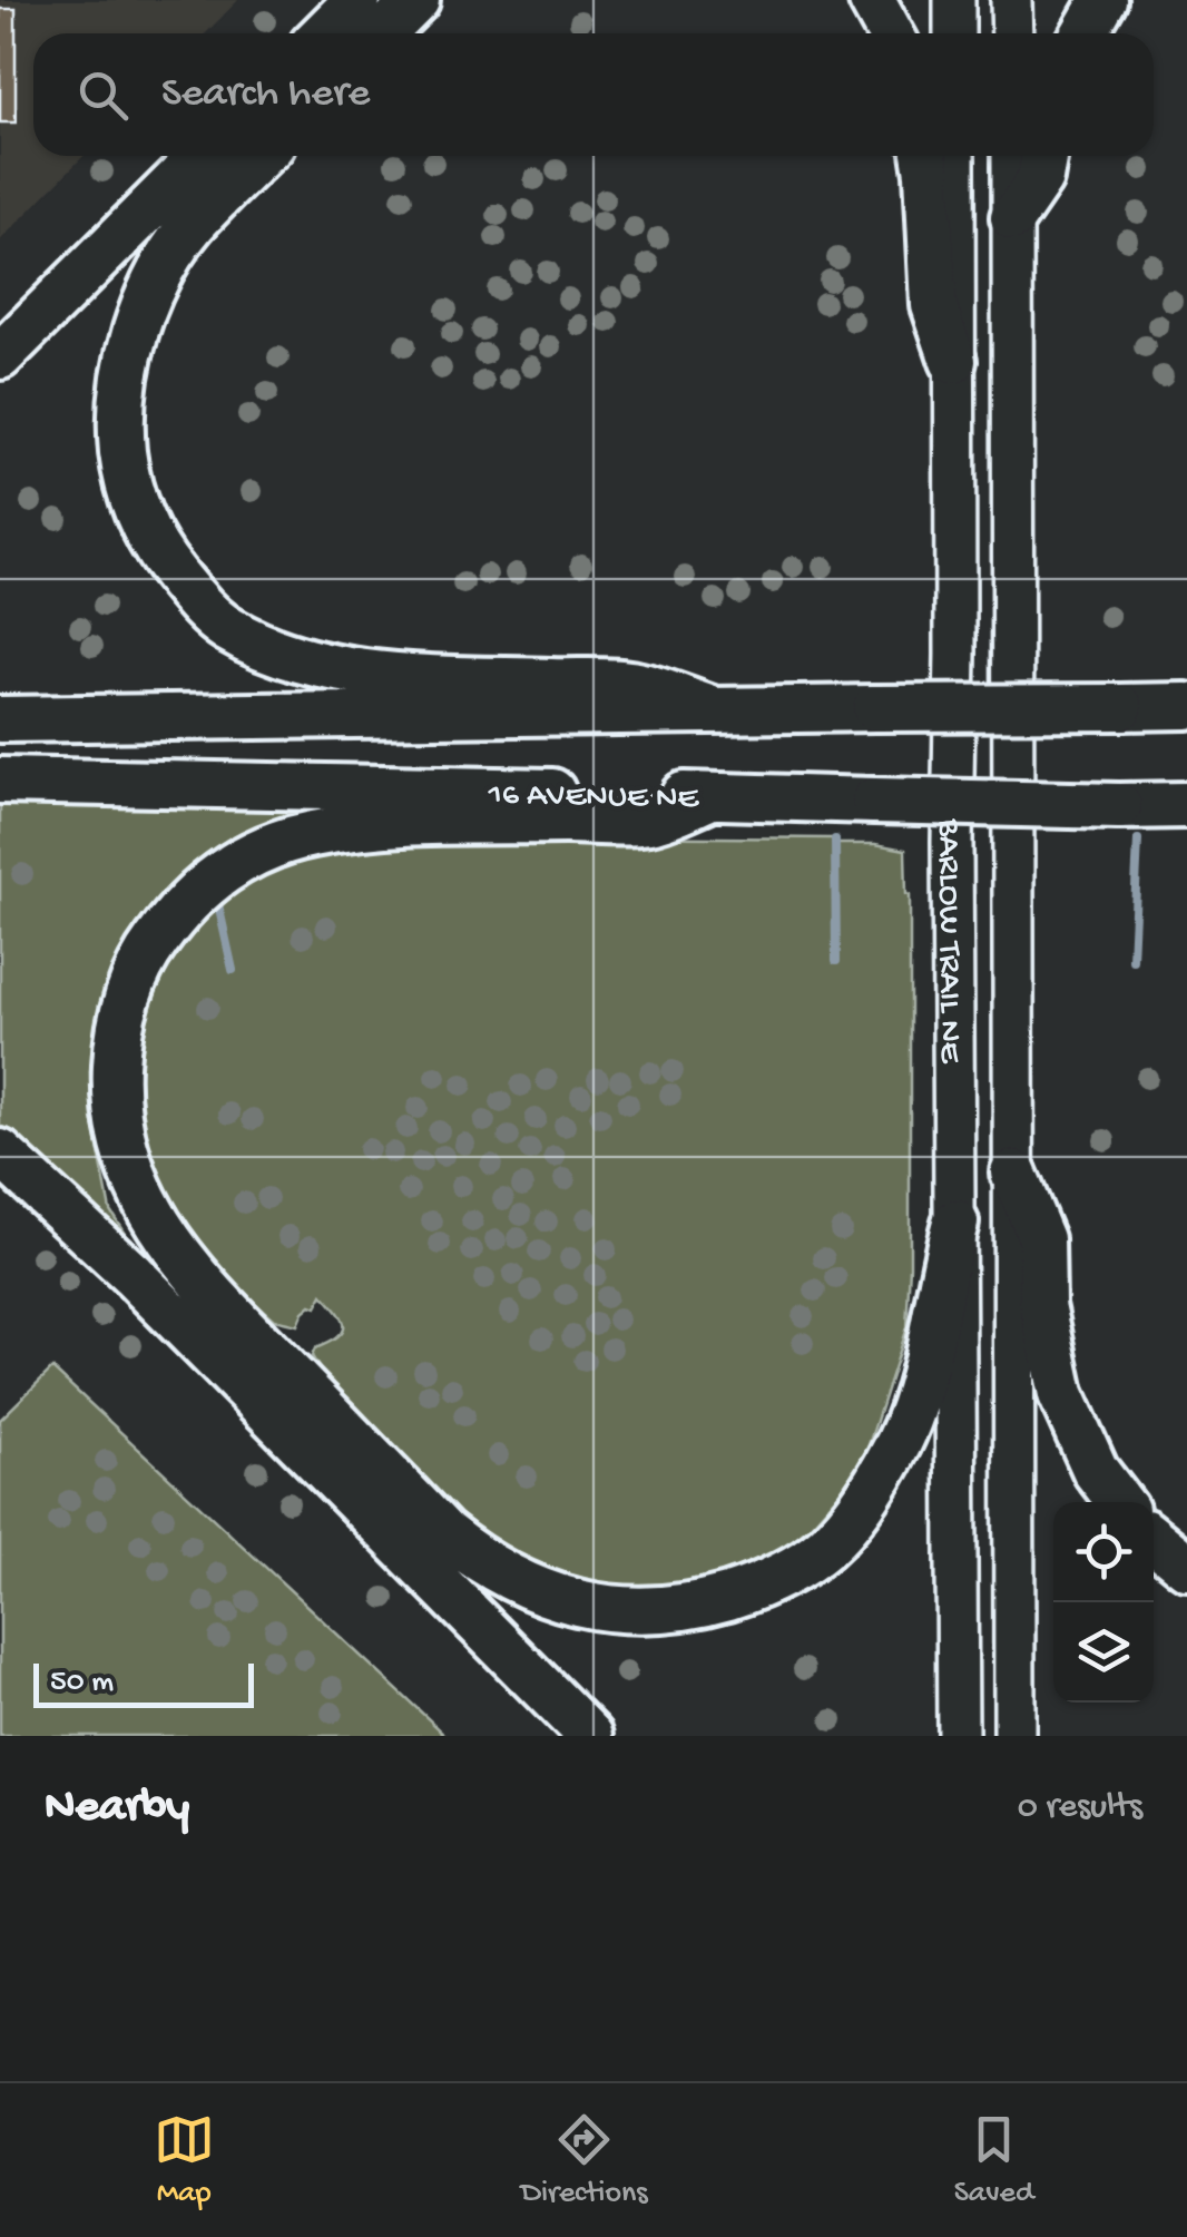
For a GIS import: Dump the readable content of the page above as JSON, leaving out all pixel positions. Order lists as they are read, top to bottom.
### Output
{
  "streets": {
    "highway": ["16 AVENUE NE"],
    "main road": ["BARLOW TRAIL NE"]
  },
  "scale_bar": "50 m",
  "page": {
    "search": "Search here",
    "scale": "50 m",
    "heading": ["Nearby", "0 results"],
    "nav": ["Map", "Directions", "Saved"]
  }
}
